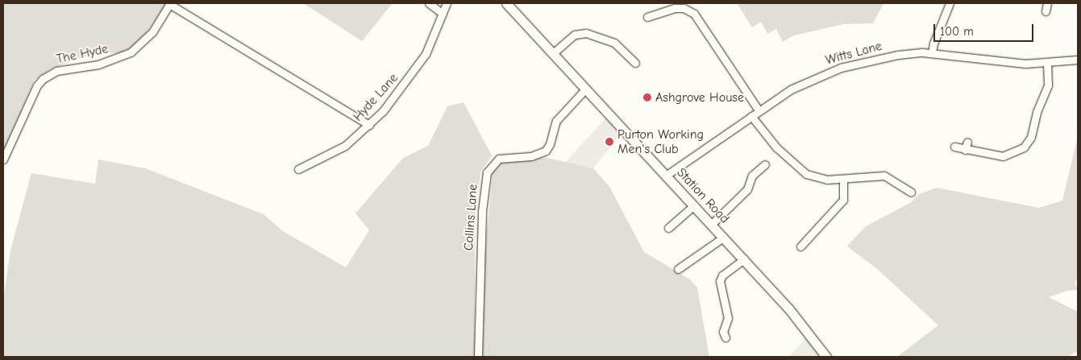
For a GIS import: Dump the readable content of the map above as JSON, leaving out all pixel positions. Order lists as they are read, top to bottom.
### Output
{
  "streets": {
    "street": [
      "Witts Lane",
      "The Hyde",
      "Hyde Lane",
      "Station Road",
      "Collins Lane"
    ]
  },
  "crossings": [
    ["Witts Lane", "Station Road"],
    ["The Hyde", "Hyde Lane"],
    ["Station Road", "Collins Lane"]
  ],
  "places": ["Ashgrove House", "Purton Working Men's Club"],
  "scale_bar": "100 m"
}
